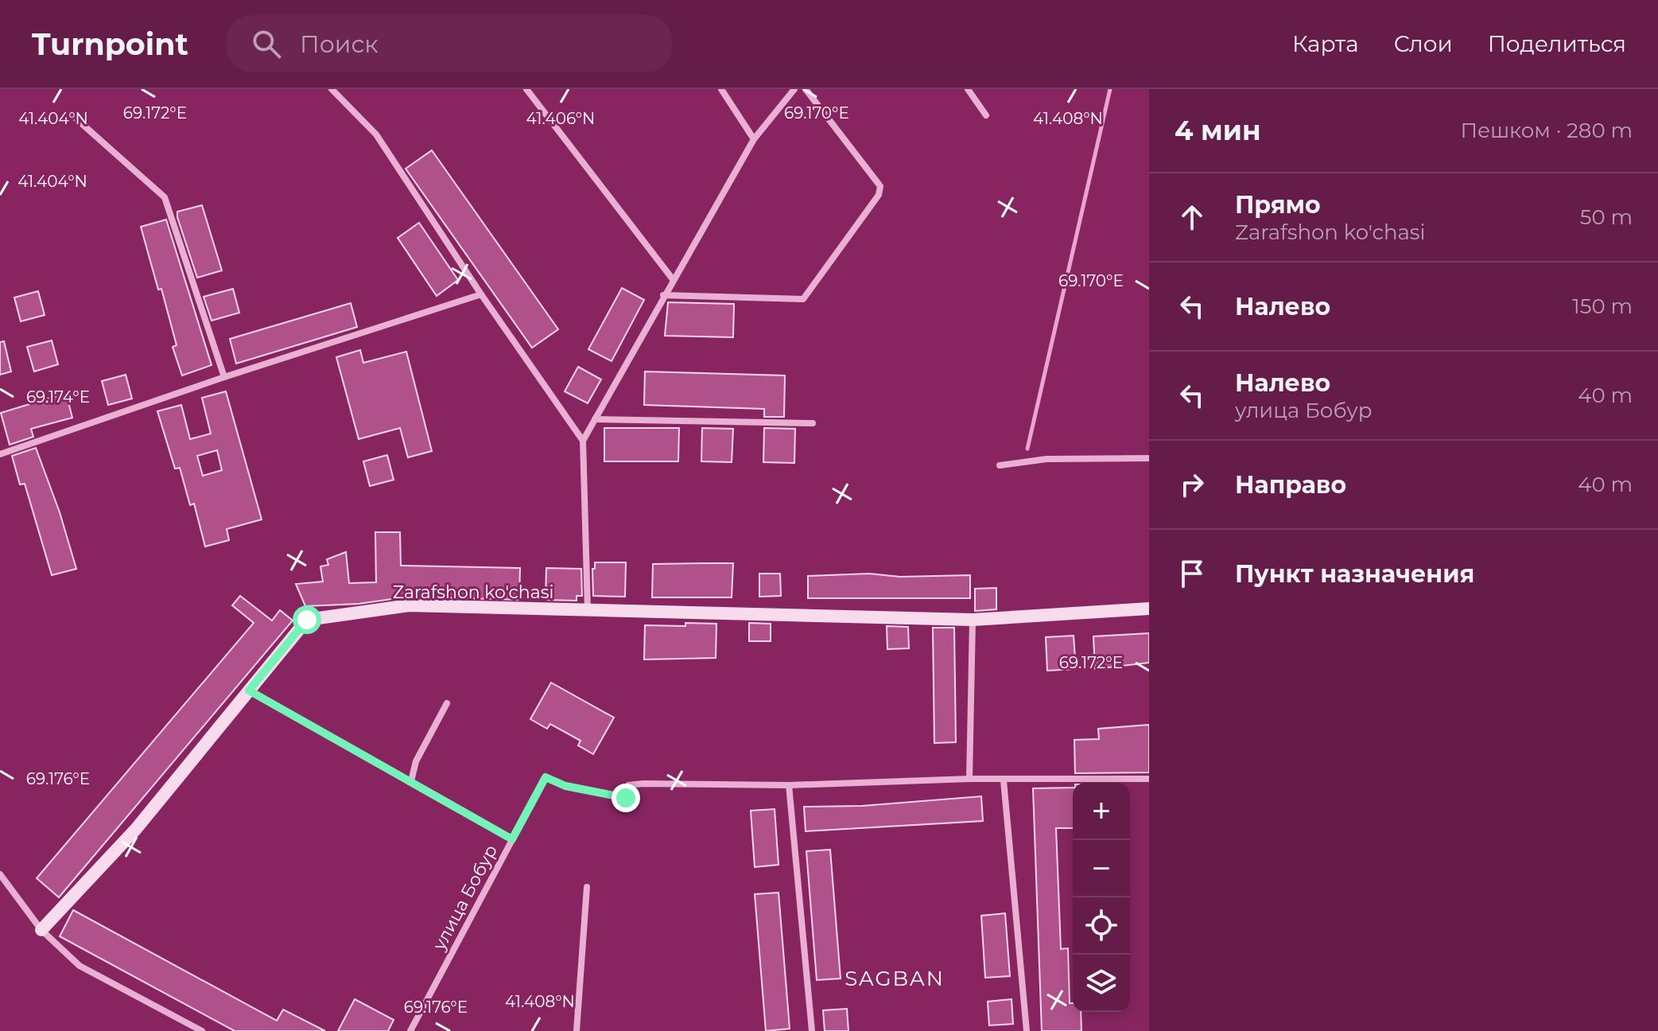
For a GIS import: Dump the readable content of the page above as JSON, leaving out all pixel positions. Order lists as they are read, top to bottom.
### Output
{
  "streets": {
    "street": ["Zarafshon ko'chasi", "улица Бобур"]
  },
  "districts": ["SAGBAN"],
  "page": {
    "header": "Turnpoint",
    "search": "Поиск",
    "nav": ["Карта", "Слои", "Поделиться"],
    "heading": ["4 мин", "Пешком · 280 m"],
    "list": [
      ["Прямо", "Zarafshon ko'chasi", "50 m"],
      ["Налево", "150 m"],
      ["Налево", "улица Бобур", "40 m"],
      ["Направо", "40 m"],
      "Пункт назначения"
    ],
    "map_buttons": ["+", "−"]
  },
  "coordinates": [
    "69.172°E",
    "69.170°E",
    "41.404°N",
    "41.406°N",
    "41.408°N",
    "69.174°E",
    "69.176°E"
  ]
}
